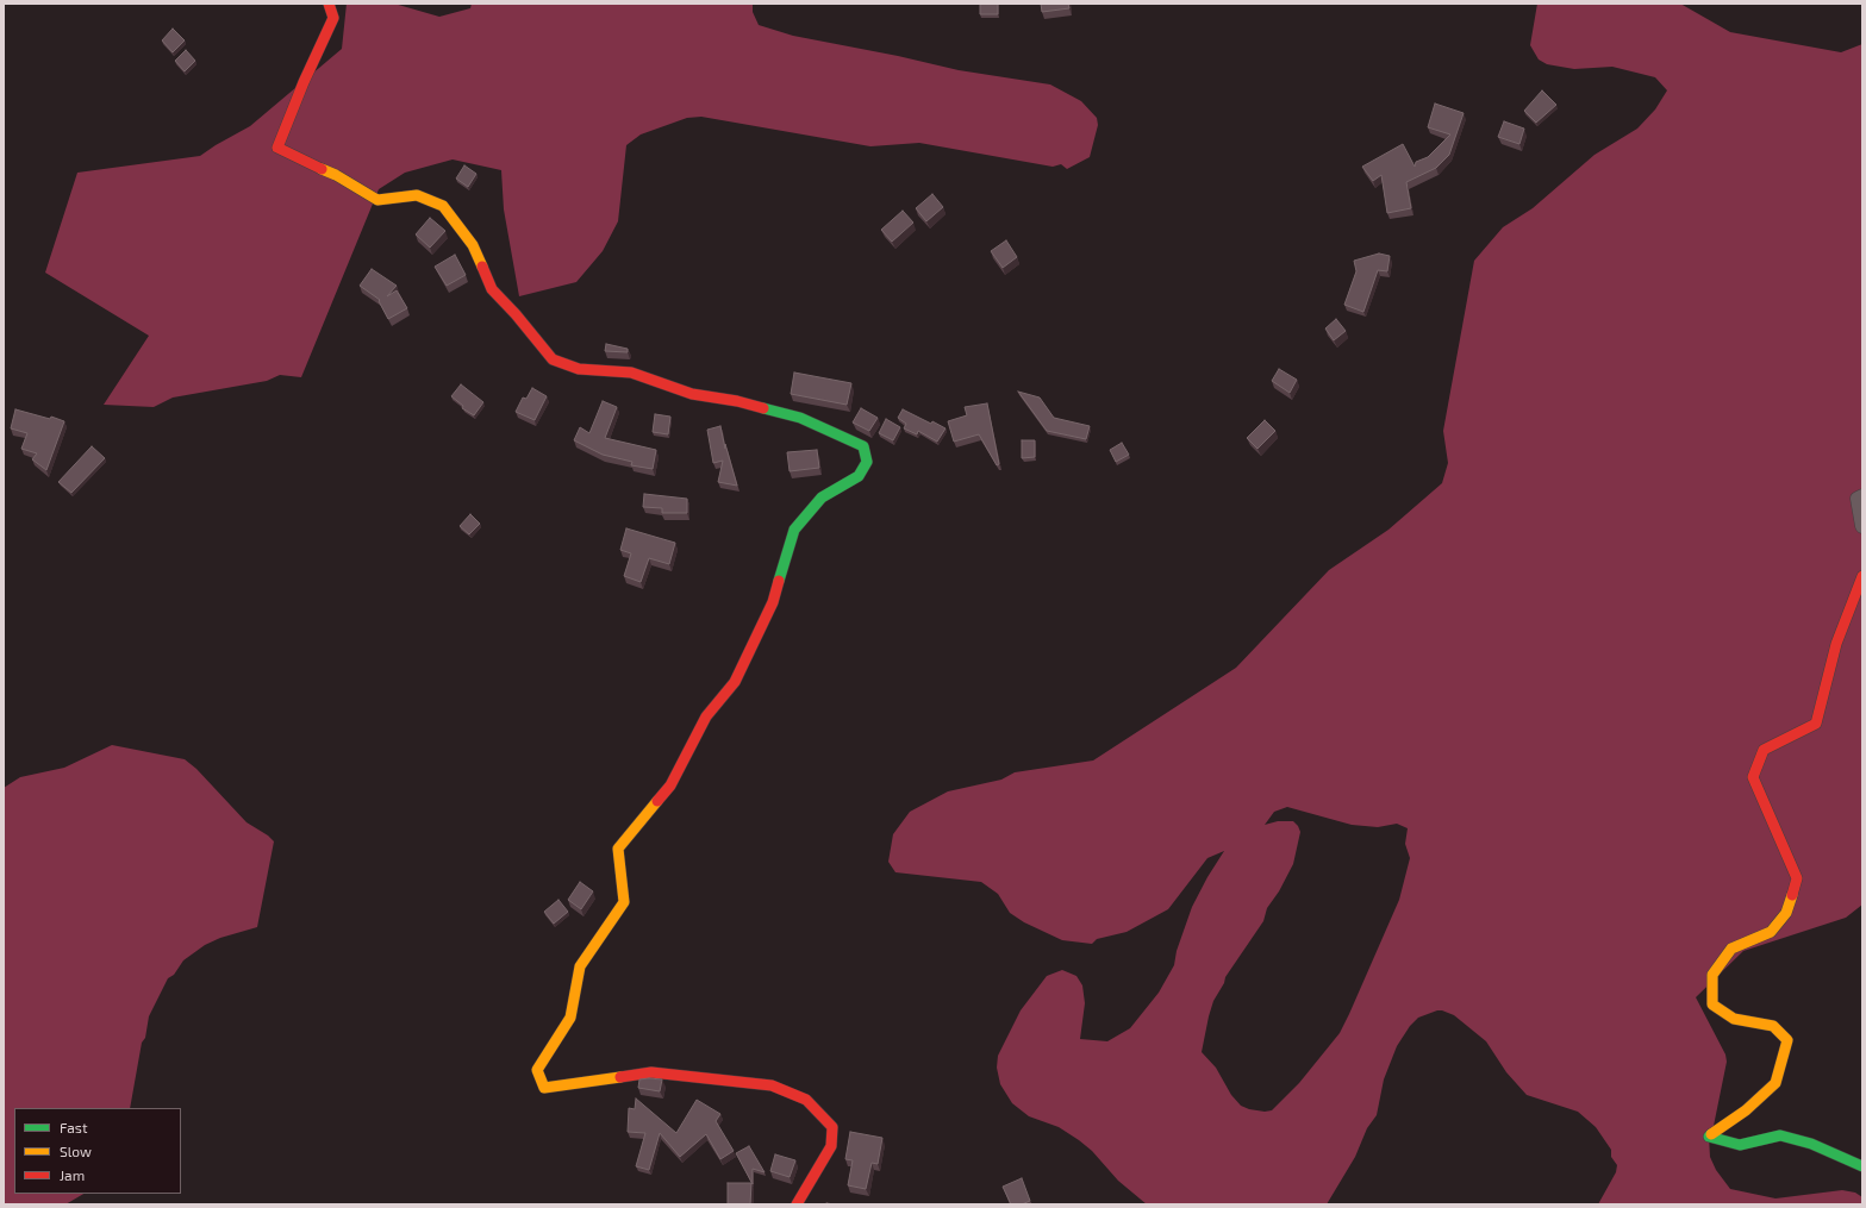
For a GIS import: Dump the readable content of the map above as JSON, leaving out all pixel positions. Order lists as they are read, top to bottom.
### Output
{
  "legend": ["Fast", "Slow", "Jam"]
}
